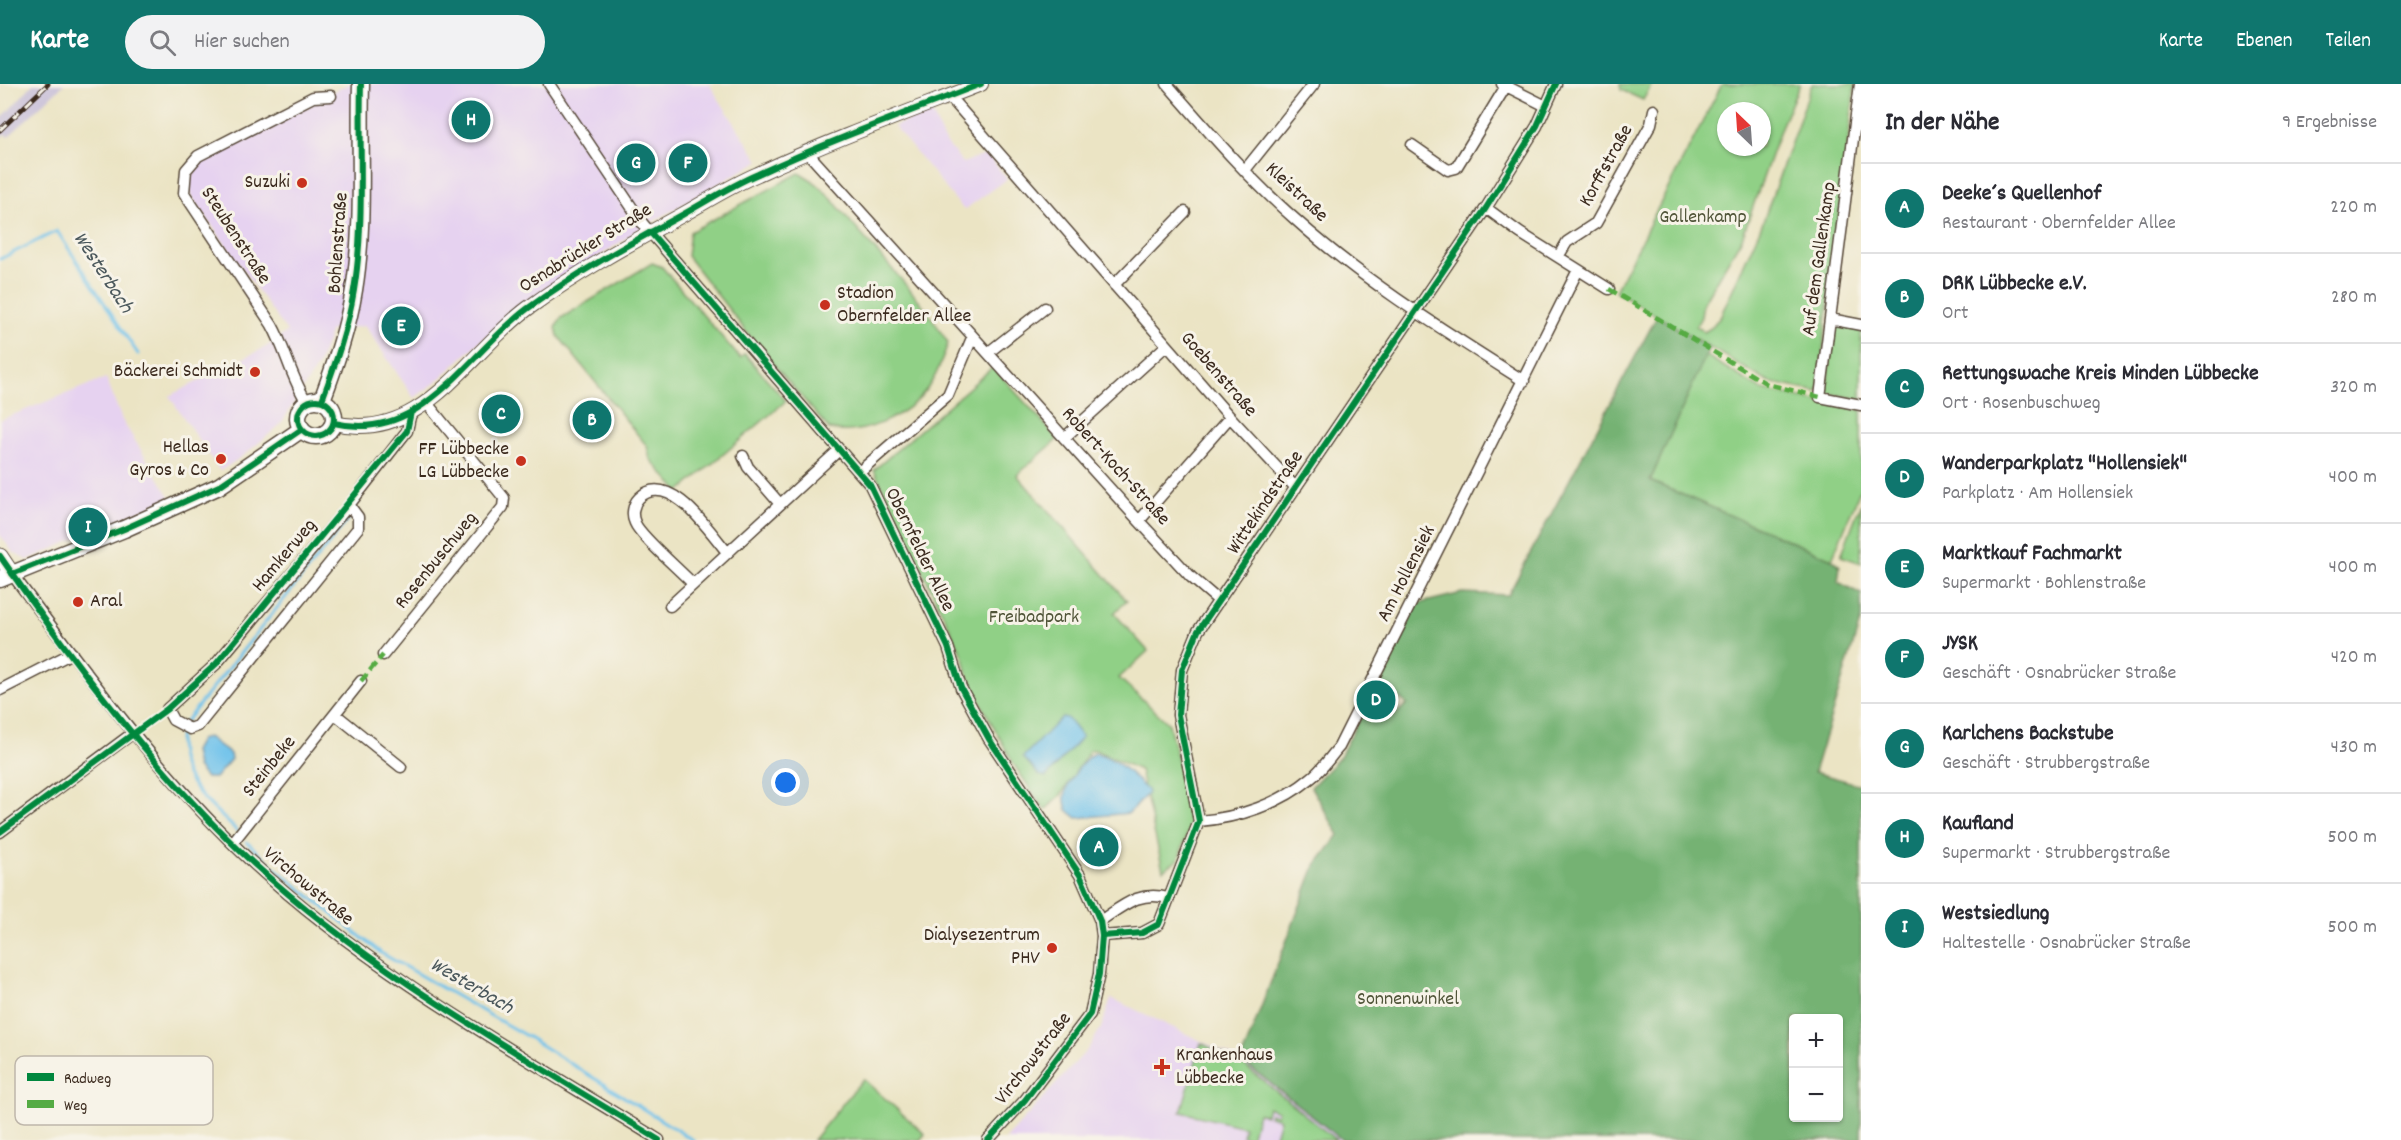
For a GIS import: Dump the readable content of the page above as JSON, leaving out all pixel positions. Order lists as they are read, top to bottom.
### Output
{
  "streets": {
    "main road": ["Bohlenstraße"],
    "street": [
      "Korffstraße",
      "Kleistraße",
      "Steubenstraße",
      "Osnabrücker Straße",
      "Auf dem Gallenkamp",
      "Goebenstraße",
      "Robert-Koch-Straße",
      "Wittekindstraße",
      "Obernfelder Allee",
      "Hamkerweg",
      "Rosenbuschweg",
      "Am Hollensiek",
      "Steinbeke",
      "Virchowstraße"
    ]
  },
  "crossings": [
    ["Kleistraße", "Wittekindstraße"],
    ["Kleistraße", "Am Hollensiek"],
    ["Steubenstraße", "Bohlenstraße"],
    ["Steubenstraße", "Osnabrücker Straße"],
    ["Bohlenstraße", "Osnabrücker Straße"],
    ["Osnabrücker Straße", "Goebenstraße"],
    ["Osnabrücker Straße", "Robert-Koch-Straße"],
    ["Osnabrücker Straße", "Obernfelder Allee"],
    ["Osnabrücker Straße", "Hamkerweg"],
    ["Osnabrücker Straße", "Rosenbuschweg"],
    ["Goebenstraße", "Wittekindstraße"],
    ["Robert-Koch-Straße", "Wittekindstraße"],
    ["Wittekindstraße", "Am Hollensiek"],
    ["Obernfelder Allee", "Virchowstraße"],
    ["Steinbeke", "Virchowstraße"]
  ],
  "water": ["Westerbach"],
  "parks": ["Gallenkamp", "Freibadpark", "Sonnenwinkel"],
  "places": {
    "other": [
      "Suzuki",
      "Stadion Obernfelder Allee",
      "Bäckerei Schmidt",
      "Hellas Gyros & Co",
      "FF Lübbecke LG Lübbecke",
      "Aral",
      "Dialysezentrum PHV"
    ],
    "health": ["Krankenhaus Lübbecke"]
  },
  "legend": ["Radweg", "Weg"],
  "north": "top left",
  "page": {
    "header": "Karte",
    "search": "Hier suchen",
    "nav": ["Karte", "Ebenen", "Teilen"],
    "heading": ["In der Nähe", "9 Ergebnisse"],
    "pins": [
      "H",
      "F",
      "G",
      "E",
      "C",
      "B",
      "I",
      "D",
      "A"
    ],
    "list": [
      {
        "mark": "A",
        "name": "Deeke´s Quellenhof",
        "note": "Restaurant · Obernfelder Allee",
        "value": "220 m"
      },
      {
        "mark": "B",
        "name": "DRK Lübbecke e.V.",
        "note": "Ort",
        "value": "280 m"
      },
      {
        "mark": "C",
        "name": "Rettungswache Kreis Minden Lübbecke",
        "note": "Ort · Rosenbuschweg",
        "value": "320 m"
      },
      {
        "mark": "D",
        "name": "Wanderparkplatz \"Hollensiek\"",
        "note": "Parkplatz · Am Hollensiek",
        "value": "400 m"
      },
      {
        "mark": "E",
        "name": "Marktkauf Fachmarkt",
        "note": "Supermarkt · Bohlenstraße",
        "value": "400 m"
      },
      {
        "mark": "F",
        "name": "JYSK",
        "note": "Geschäft · Osnabrücker Straße",
        "value": "420 m"
      },
      {
        "mark": "G",
        "name": "Karlchens Backstube",
        "note": "Geschäft · Strubbergstraße",
        "value": "430 m"
      },
      {
        "mark": "H",
        "name": "Kaufland",
        "note": "Supermarkt · Strubbergstraße",
        "value": "500 m"
      },
      {
        "mark": "I",
        "name": "Westsiedlung",
        "note": "Haltestelle · Osnabrücker Straße",
        "value": "500 m"
      }
    ],
    "map_buttons": ["+", "−"]
  }
}
